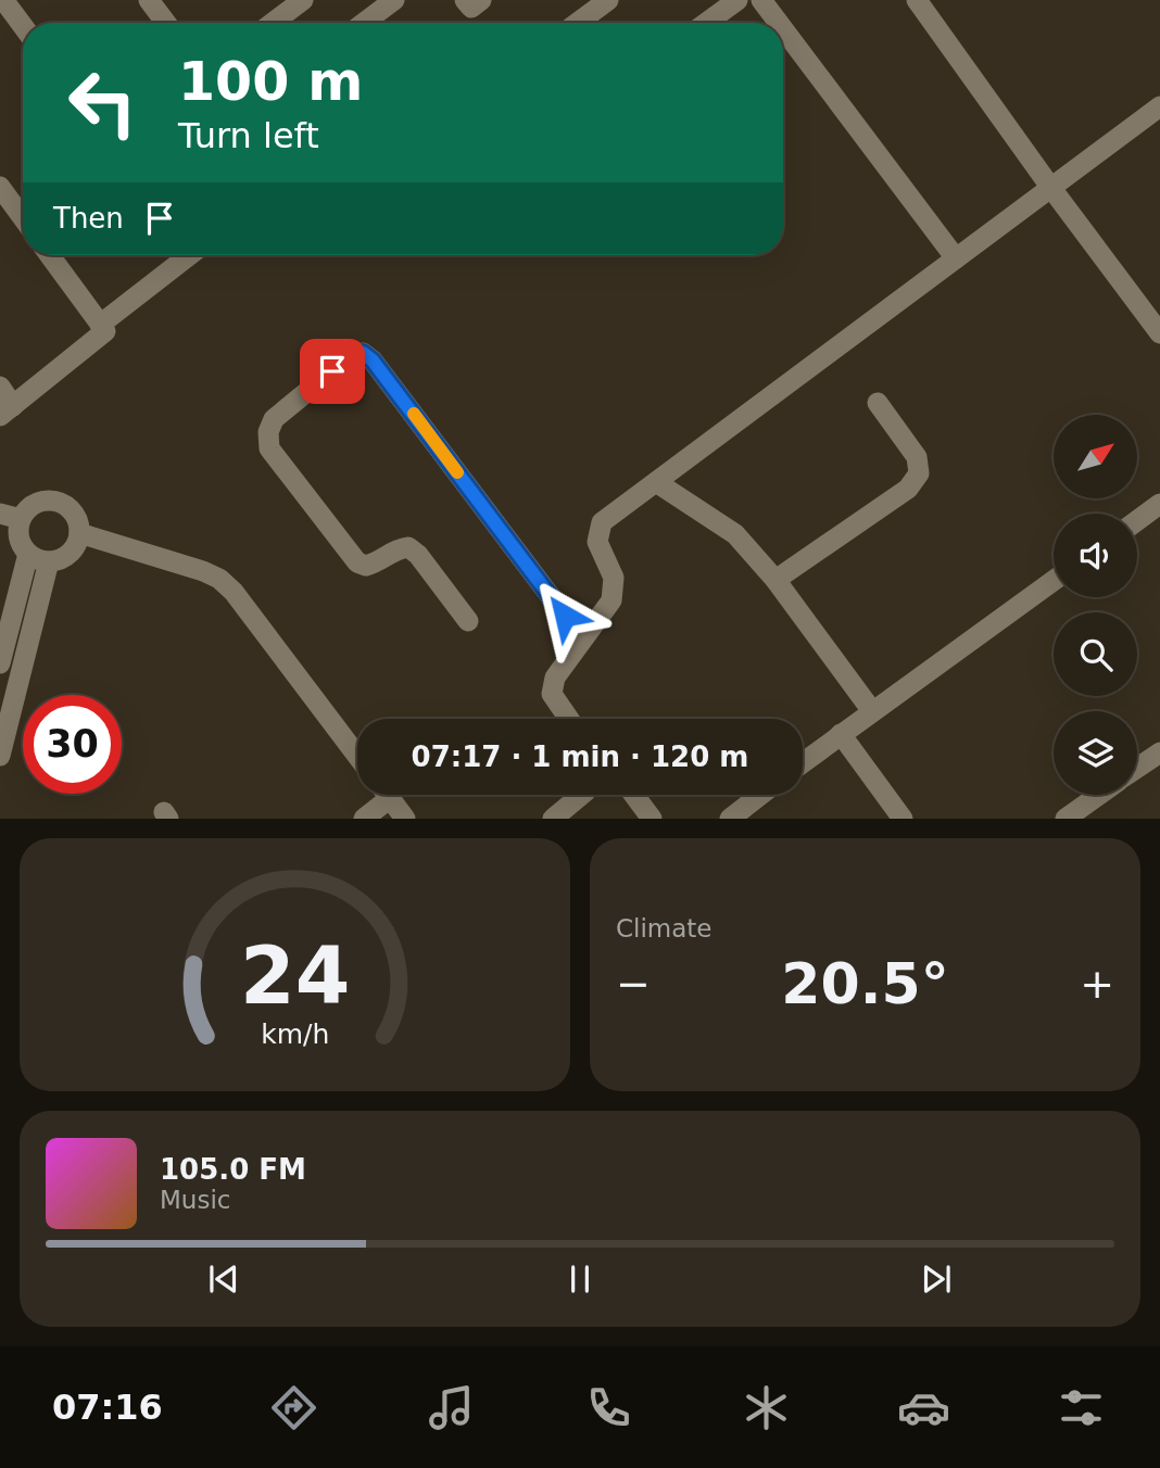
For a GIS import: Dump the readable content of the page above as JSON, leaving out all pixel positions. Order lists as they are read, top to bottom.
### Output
{
  "north": "top right",
  "page": {
    "turn": ["100 m", "Turn left"],
    "then": "Then",
    "limit": "30",
    "trip": "07:17 · 1 min · 120 m",
    "tile": "Climate",
    "heat": ["−", "20.5°", "+"],
    "song": ["105.0 FM", "Music"],
    "tabs": "07:16",
    "gauge": ["24", "km/h"]
  }
}
